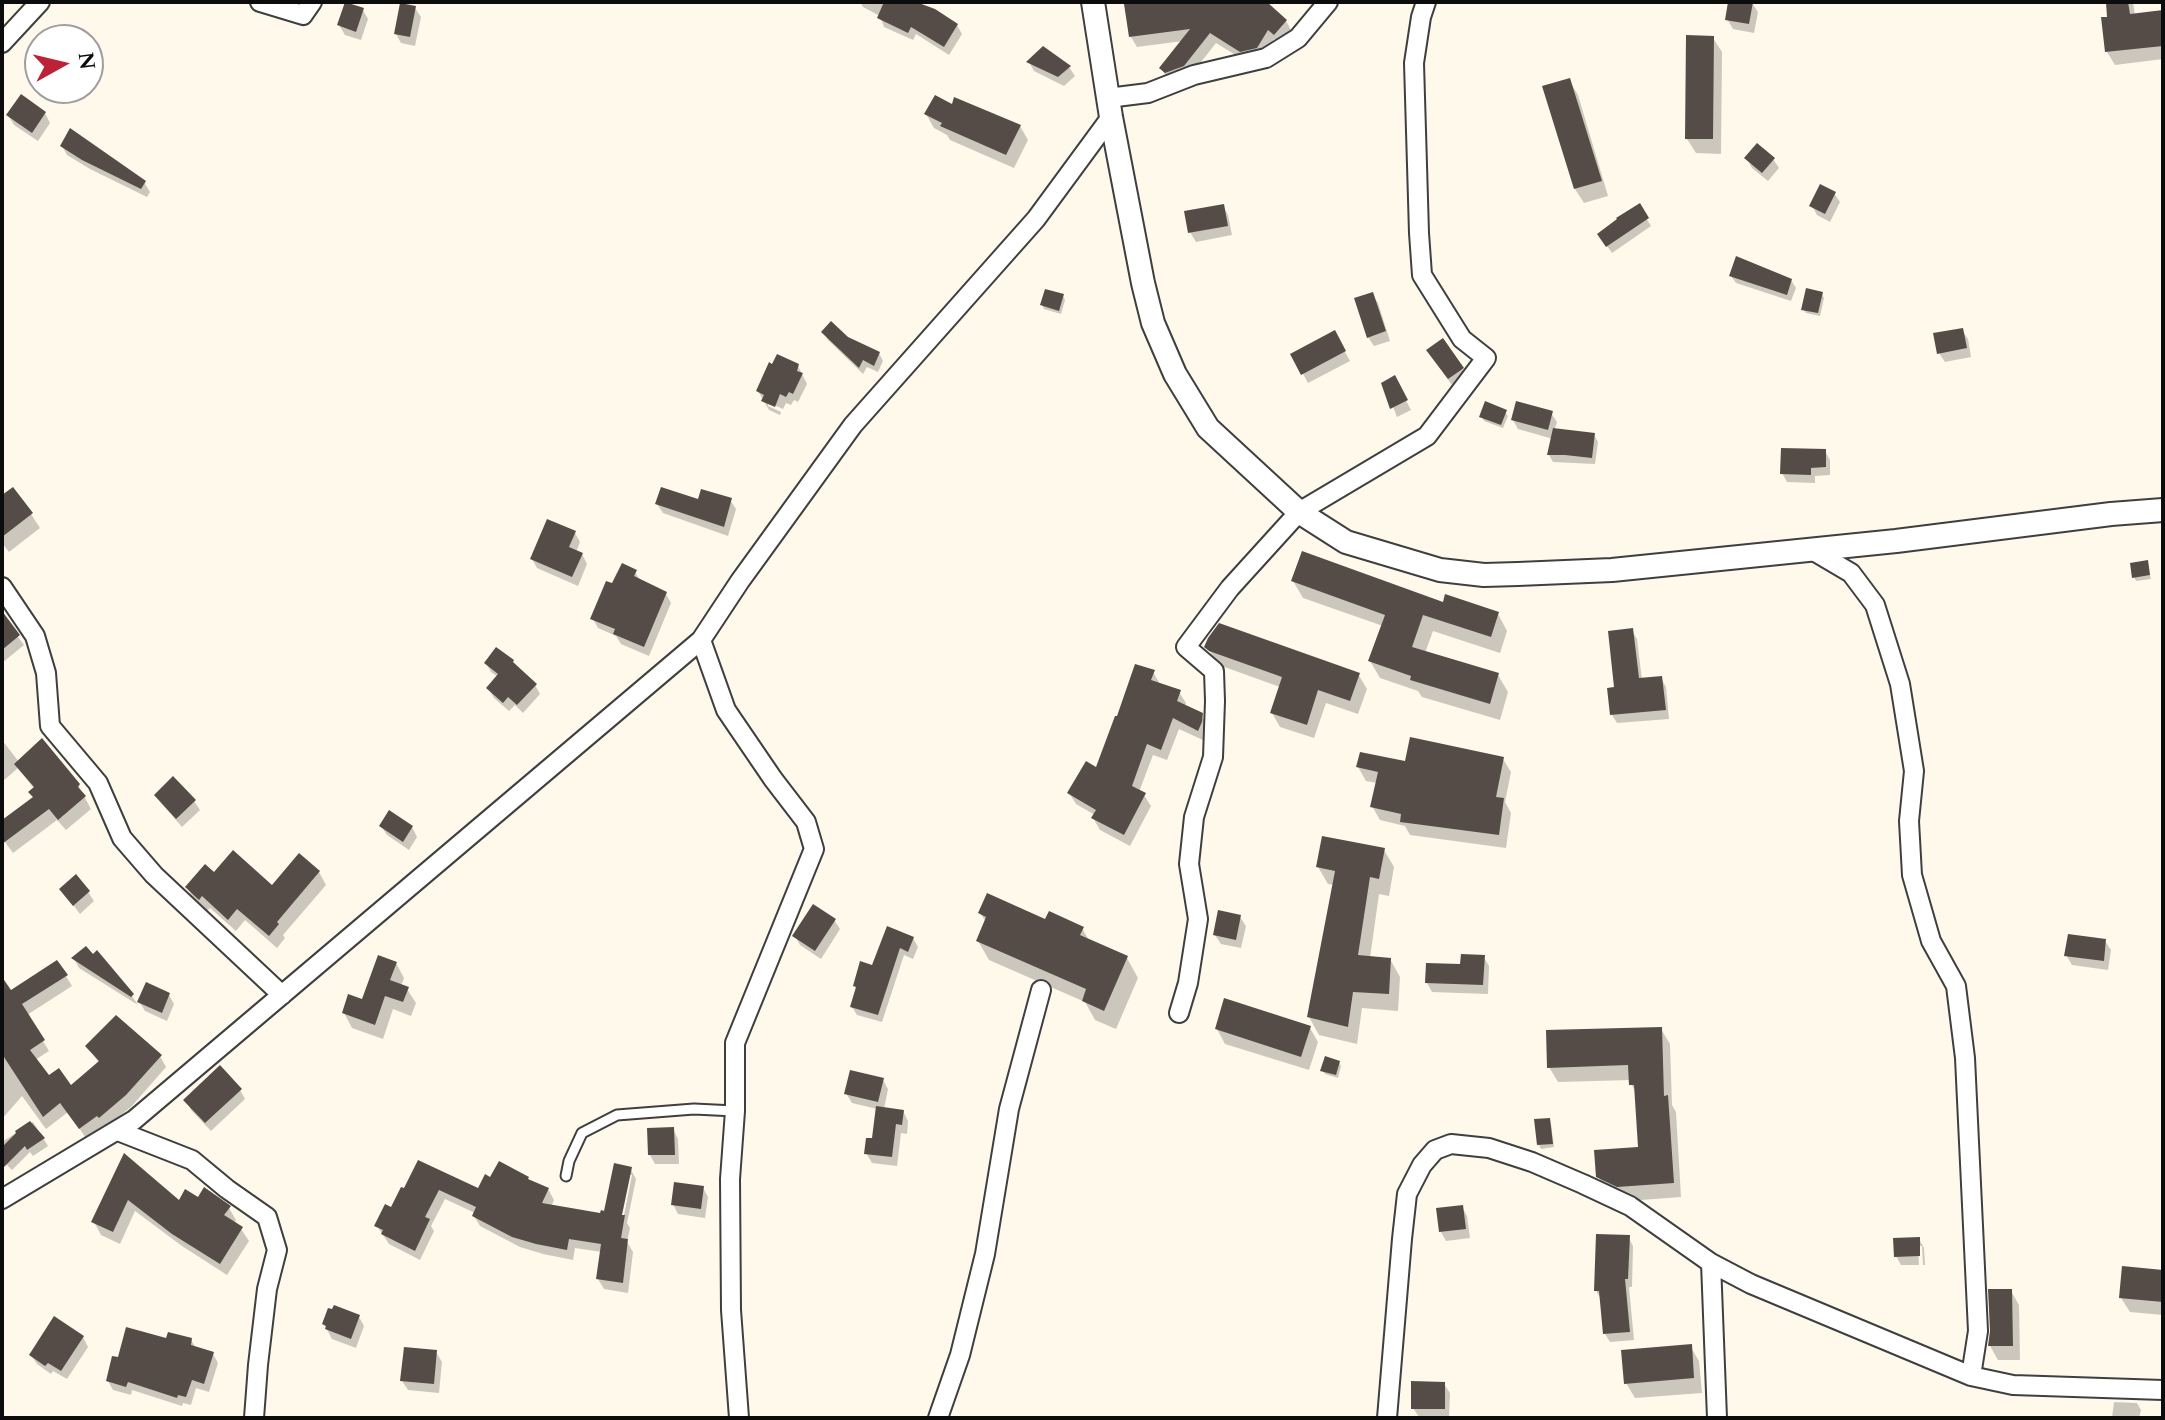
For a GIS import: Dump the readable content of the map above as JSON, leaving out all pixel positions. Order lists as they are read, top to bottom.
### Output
{
  "north": "right"
}
